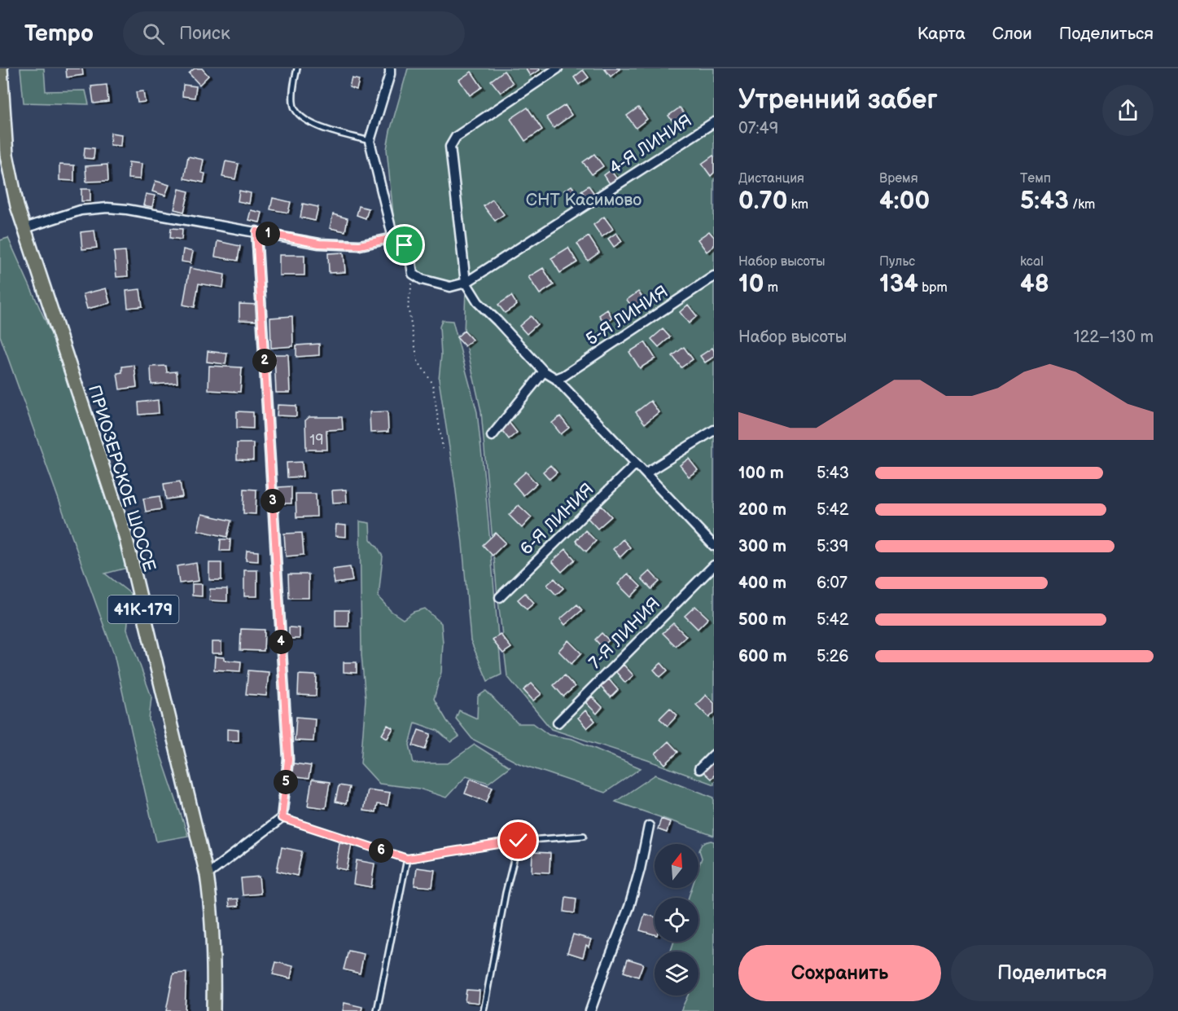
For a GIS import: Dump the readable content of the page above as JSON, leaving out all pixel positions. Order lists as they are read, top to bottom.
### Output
{
  "streets": {
    "main road": ["ПРИОЗЕРСКОЕ ШОССЕ", "41К-179"],
    "street": [
      "4-Я ЛИНИЯ",
      "5-Я ЛИНИЯ",
      "6-Я ЛИНИЯ",
      "7-Я ЛИНИЯ"
    ]
  },
  "parks": ["СНТ Касимово"],
  "house_numbers": ["19"],
  "north": "top",
  "page": {
    "header": "Tempo",
    "search": "Поиск",
    "nav": ["Карта", "Слои", "Поделиться"],
    "heading": ["Утренний забег", "07:49"],
    "stats": [
      ["Дистанция", "0.70 km"],
      ["Время", "4:00"],
      ["Темп", "5:43 /km"],
      ["Набор высоты", "10 m"],
      ["Пульс", "134 bpm"],
      ["kcal", "48"]
    ],
    "pins": [
      "1",
      "2",
      "3",
      "4",
      "5",
      "6"
    ],
    "chart": ["Набор высоты", "122–130 m"],
    "list": [
      {
        "name": "100 m",
        "note": "5:43"
      },
      {
        "name": "200 m",
        "note": "5:42"
      },
      {
        "name": "300 m",
        "note": "5:39"
      },
      {
        "name": "400 m",
        "note": "6:07"
      },
      {
        "name": "500 m",
        "note": "5:42"
      },
      {
        "name": "600 m",
        "note": "5:26"
      }
    ],
    "buttons": ["Сохранить", "Поделиться"]
  }
}
